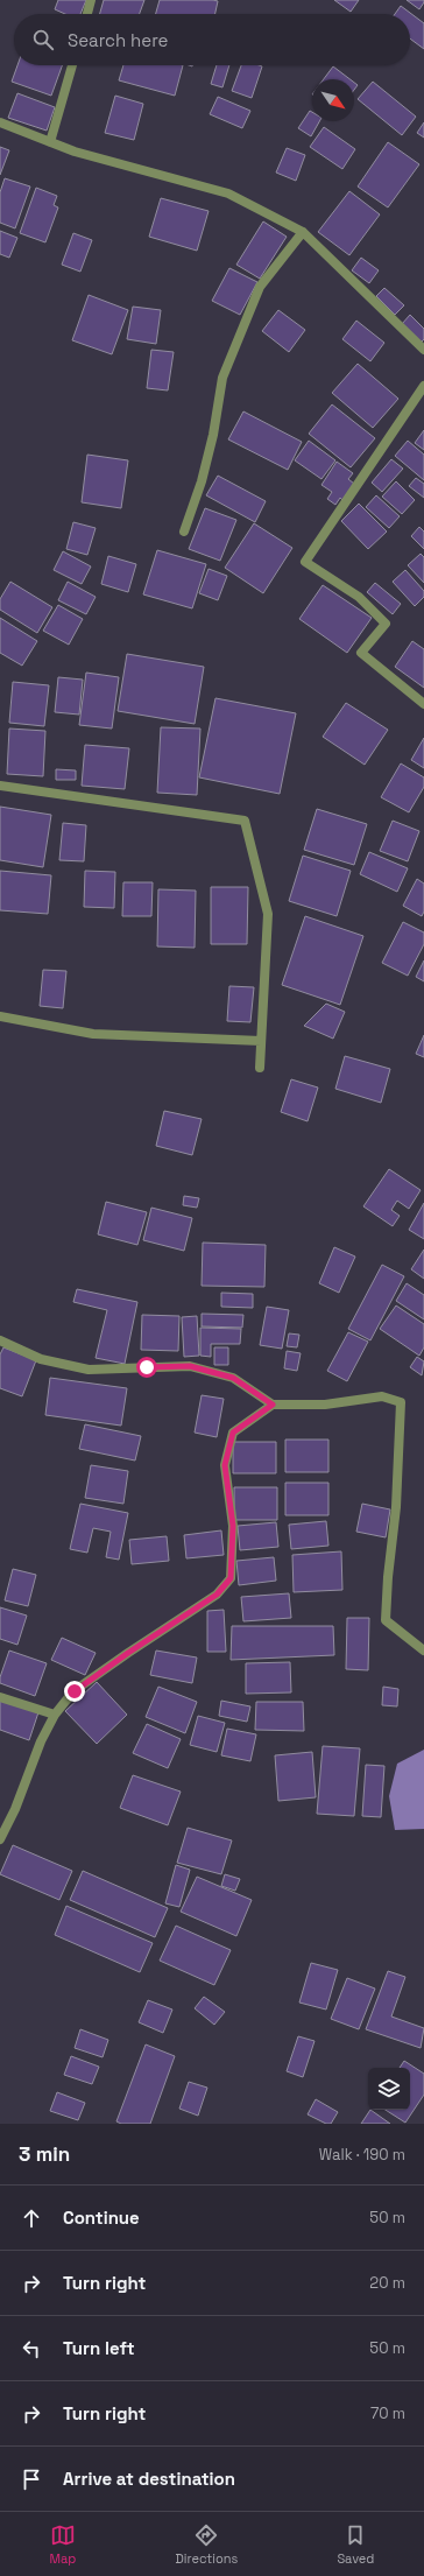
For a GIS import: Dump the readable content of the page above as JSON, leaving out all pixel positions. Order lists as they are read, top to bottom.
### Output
{
  "north": "bottom right",
  "page": {
    "search": "Search here",
    "heading": ["3 min", "Walk · 190 m"],
    "list": [
      ["Continue", "50 m"],
      ["Turn right", "20 m"],
      ["Turn left", "50 m"],
      ["Turn right", "70 m"],
      "Arrive at destination"
    ],
    "nav": ["Map", "Directions", "Saved"]
  }
}
